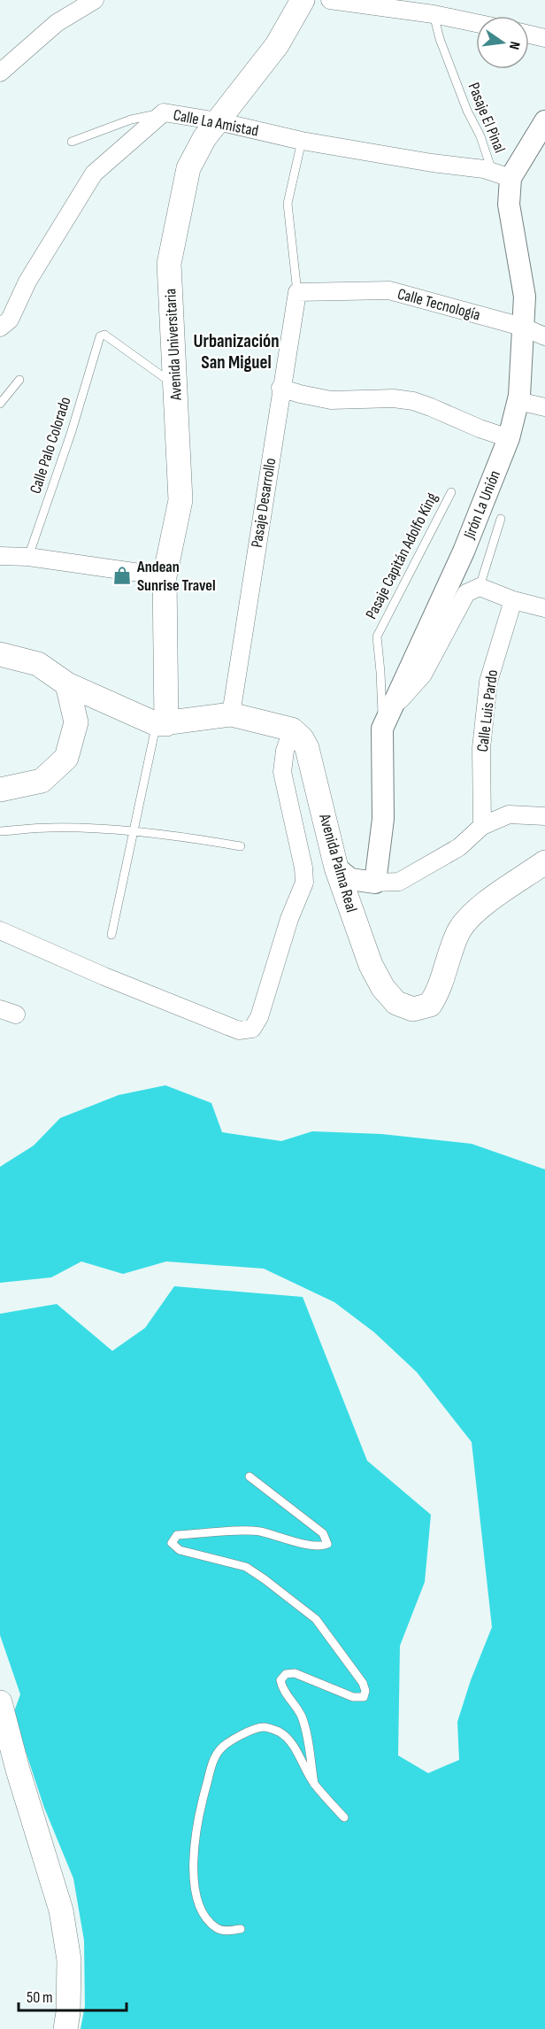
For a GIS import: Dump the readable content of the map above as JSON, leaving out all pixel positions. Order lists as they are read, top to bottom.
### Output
{
  "streets": {
    "main road": ["Avenida Universitaria", "Avenida Palma Real"],
    "street": [
      "Calle La Amistad",
      "Calle Tecnología",
      "Pasaje Desarrollo",
      "Jirón La Unión",
      "Calle Luis Pardo"
    ],
    "lane": ["Pasaje El Pinal", "Calle Palo Colorado", "Pasaje Capitán Adolfo King"]
  },
  "crossings": [
    ["Pasaje El Pinal", "Calle La Amistad"],
    ["Pasaje El Pinal", "Jirón La Unión"],
    ["Calle La Amistad", "Avenida Universitaria"],
    ["Calle La Amistad", "Jirón La Unión"],
    ["Calle Tecnología", "Pasaje Desarrollo"],
    ["Calle Tecnología", "Jirón La Unión"],
    ["Avenida Universitaria", "Calle Palo Colorado"],
    ["Jirón La Unión", "Pasaje Capitán Adolfo King"]
  ],
  "districts": ["Urbanización San Miguel"],
  "places": {
    "shop": ["Andean Sunrise Travel"]
  },
  "scale_bar": "50 m",
  "north": "right"
}
